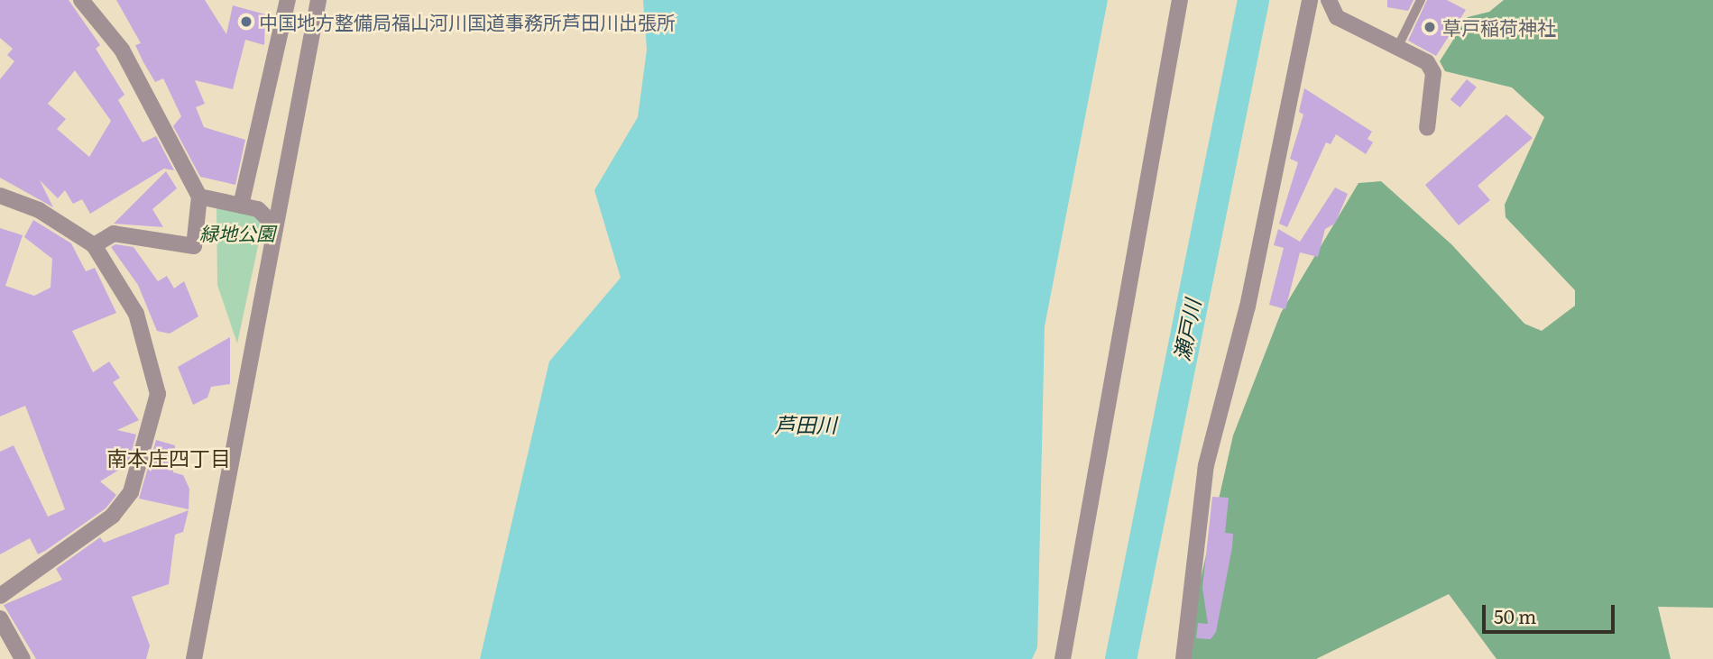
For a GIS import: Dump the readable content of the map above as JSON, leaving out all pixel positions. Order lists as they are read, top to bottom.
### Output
{
  "districts": ["南本庄四丁目"],
  "water": ["瀬戸川", "芦田川"],
  "parks": ["緑地公園"],
  "places": ["中国地方整備局福山河川国道事務所芦田川出張所", "草戸稲荷神社"],
  "scale_bar": "50 m"
}
